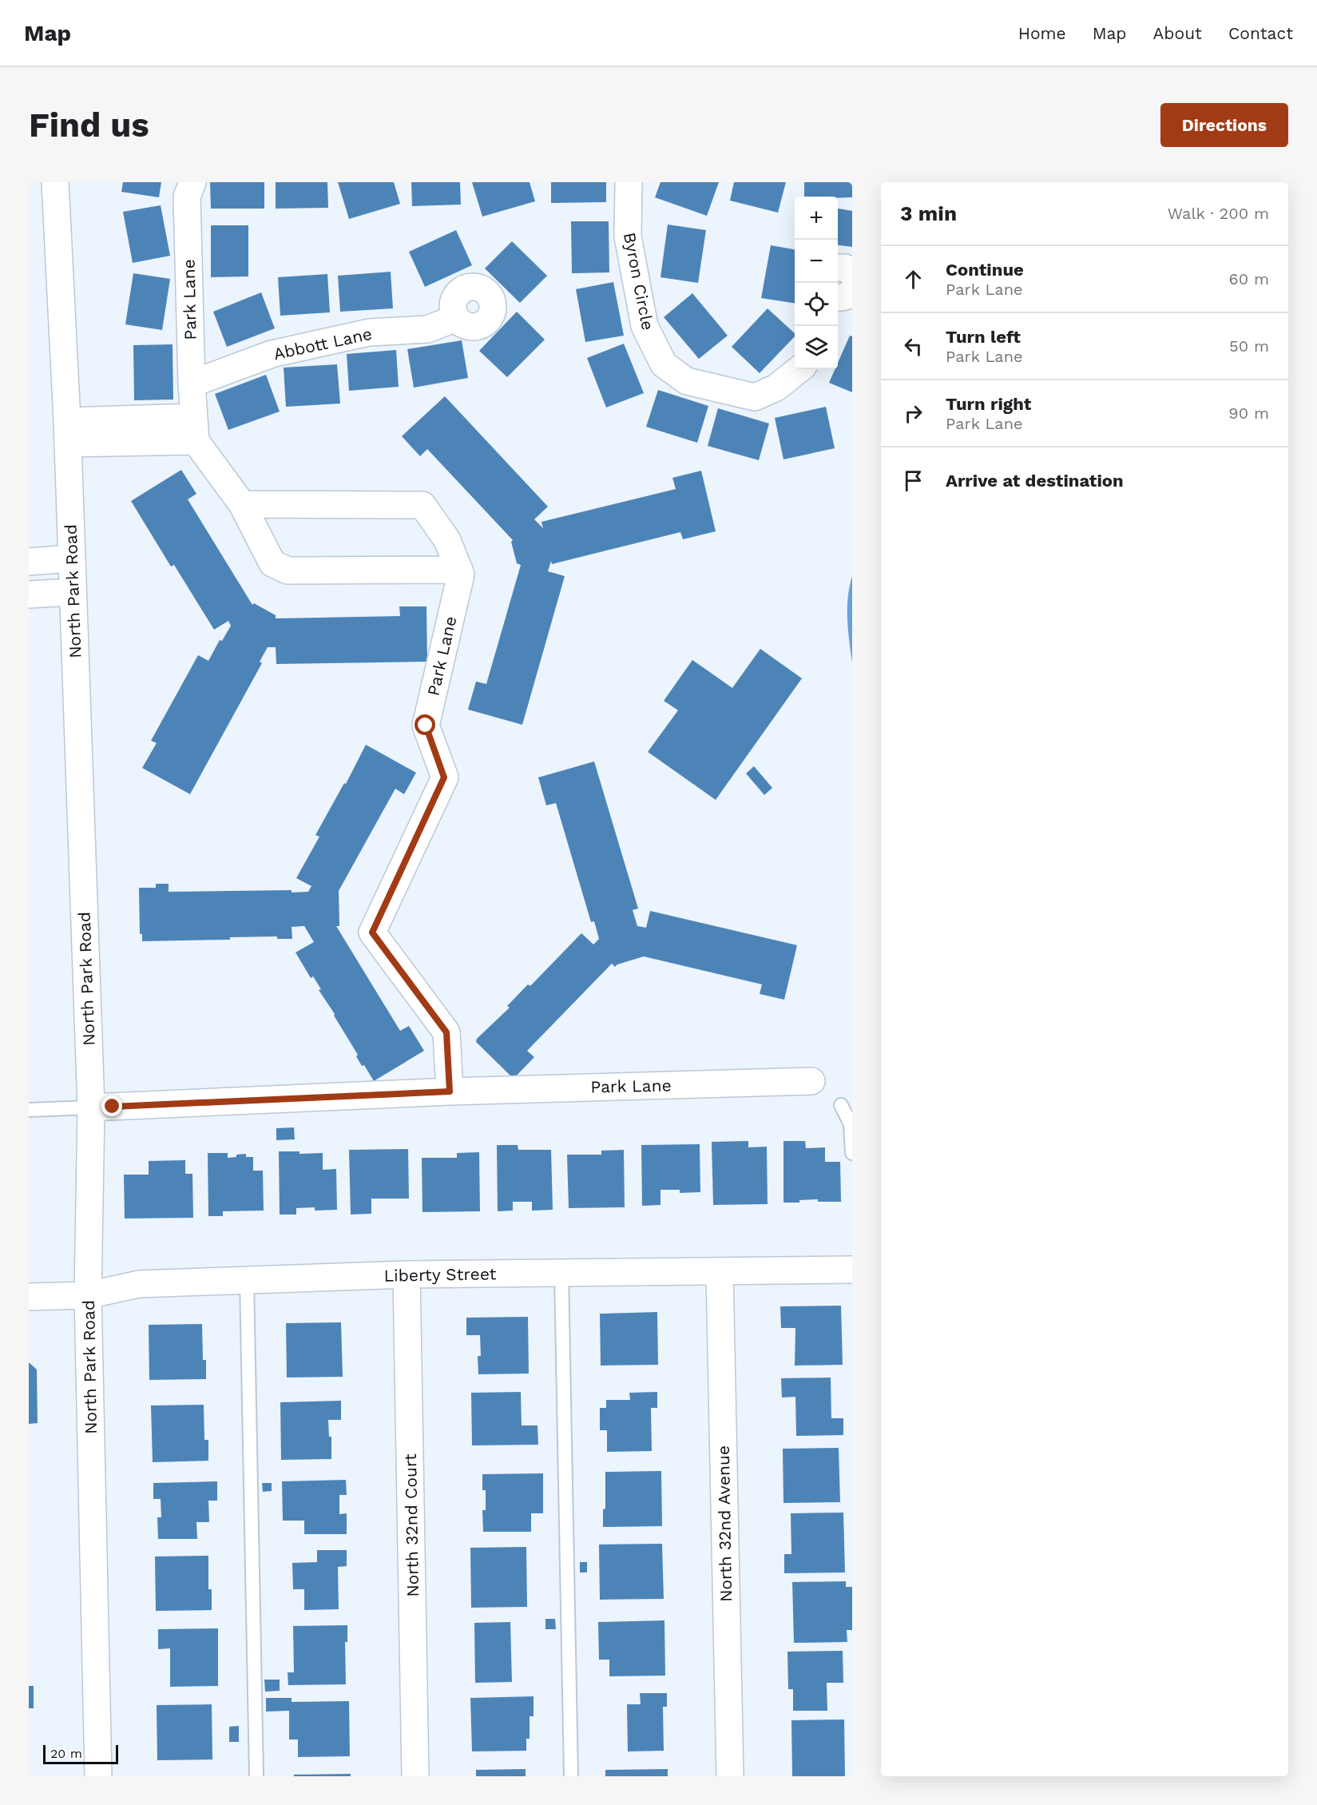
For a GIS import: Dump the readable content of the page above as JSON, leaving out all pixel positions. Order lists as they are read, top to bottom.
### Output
{
  "streets": {
    "street": [
      "Byron Circle",
      "Park Lane",
      "Abbott Lane",
      "North Park Road",
      "Liberty Street",
      "North 32nd Avenue",
      "North 32nd Court"
    ]
  },
  "crossings": [
    ["Park Lane", "Abbott Lane"],
    ["Park Lane", "North Park Road"],
    ["North Park Road", "Liberty Street"],
    ["Liberty Street", "North 32nd Avenue"],
    ["Liberty Street", "North 32nd Court"]
  ],
  "scale_bar": "20 m",
  "page": {
    "header": "Map",
    "nav": [
      "Home",
      "Map",
      "About",
      "Contact"
    ],
    "buttons": "Directions",
    "title": "Find us",
    "heading": ["3 min", "Walk · 200 m"],
    "map_buttons": ["+", "−"],
    "list": [
      ["Continue", "Park Lane", "60 m"],
      ["Turn left", "Park Lane", "50 m"],
      ["Turn right", "Park Lane", "90 m"],
      "Arrive at destination"
    ],
    "scale": "20 m"
  }
}
